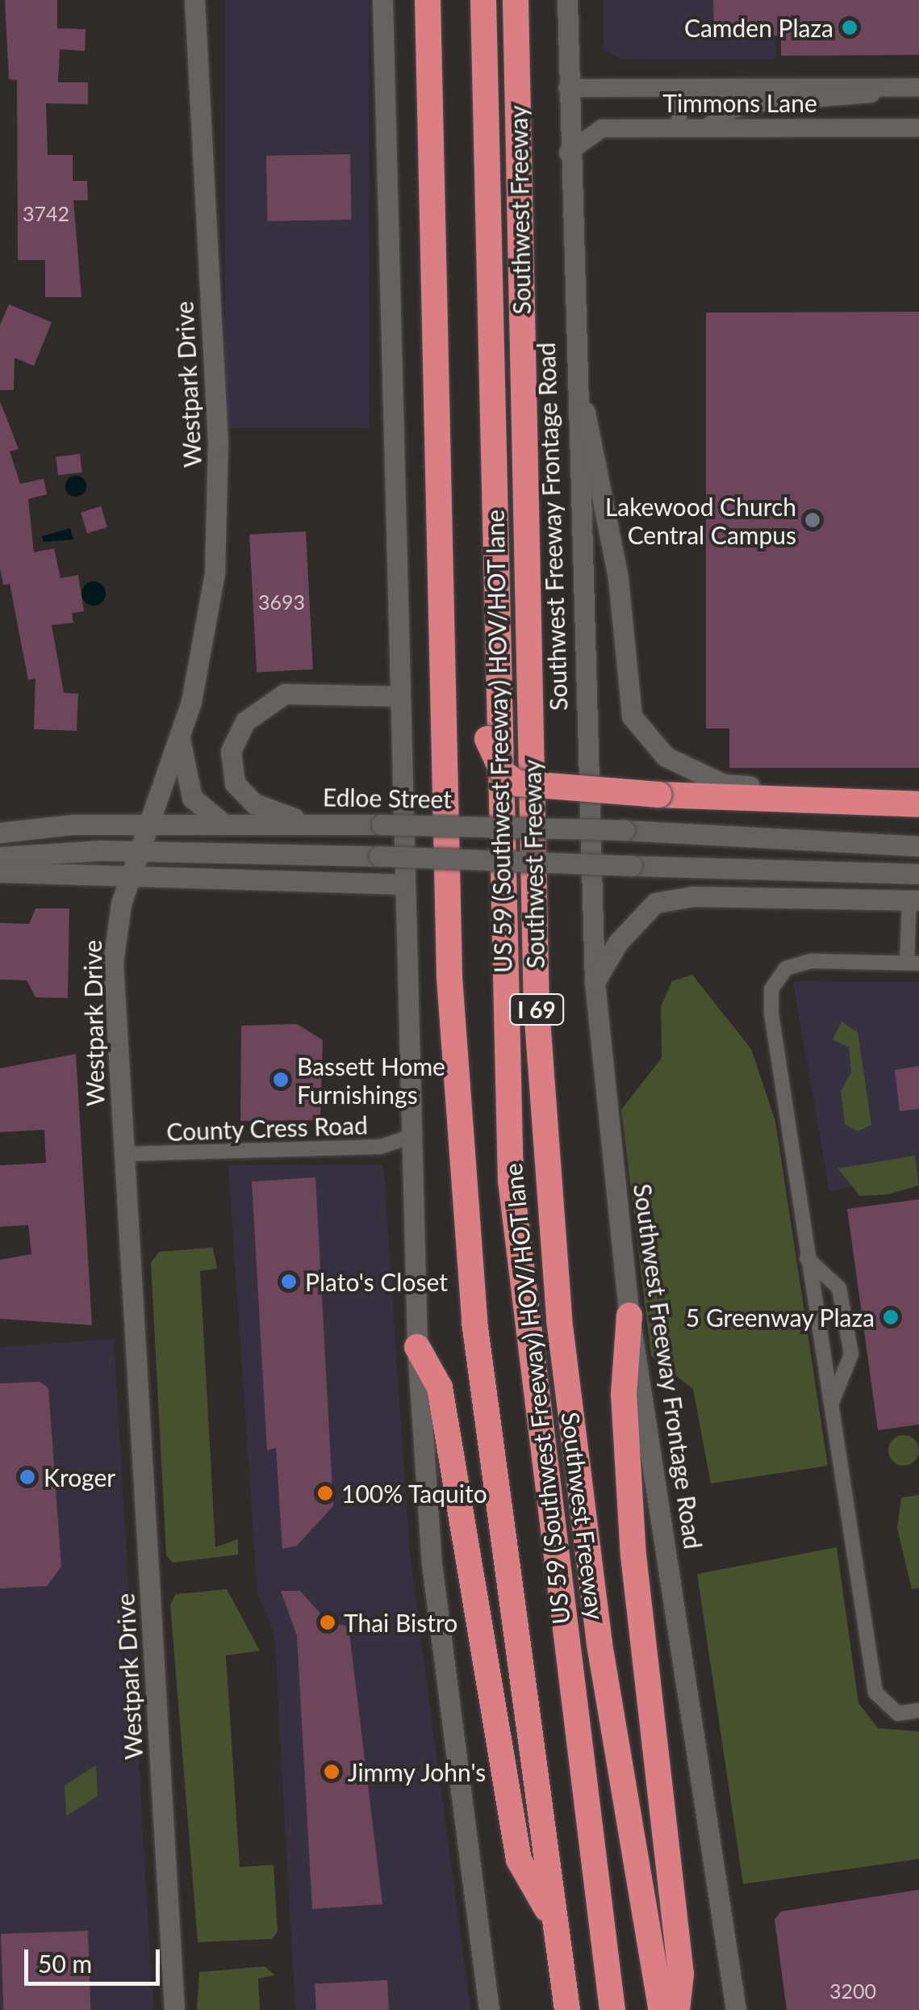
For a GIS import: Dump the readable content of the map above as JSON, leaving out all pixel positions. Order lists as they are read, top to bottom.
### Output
{
  "streets": {
    "highway": ["Southwest Freeway", "US 59 (Southwest Freeway) HOV/HOT lane", "I 69"],
    "main road": ["Westpark Drive", "Southwest Freeway Frontage Road", "Edloe Street"],
    "street": ["Timmons Lane", "County Cress Road"]
  },
  "crossings": [
    ["Timmons Lane", "Southwest Freeway Frontage Road"],
    ["Westpark Drive", "Edloe Street"],
    ["Westpark Drive", "County Cress Road"]
  ],
  "places": [
    "Camden Plaza",
    "Lakewood Church Central Campus",
    "Bassett Home Furnishings",
    "Plato's Closet",
    "5 Greenway Plaza",
    "Kroger",
    "100% Taquito",
    "Thai Bistro",
    "Jimmy John's"
  ],
  "house_numbers": ["3742", "3693", "3200"],
  "scale_bar": "50 m"
}
